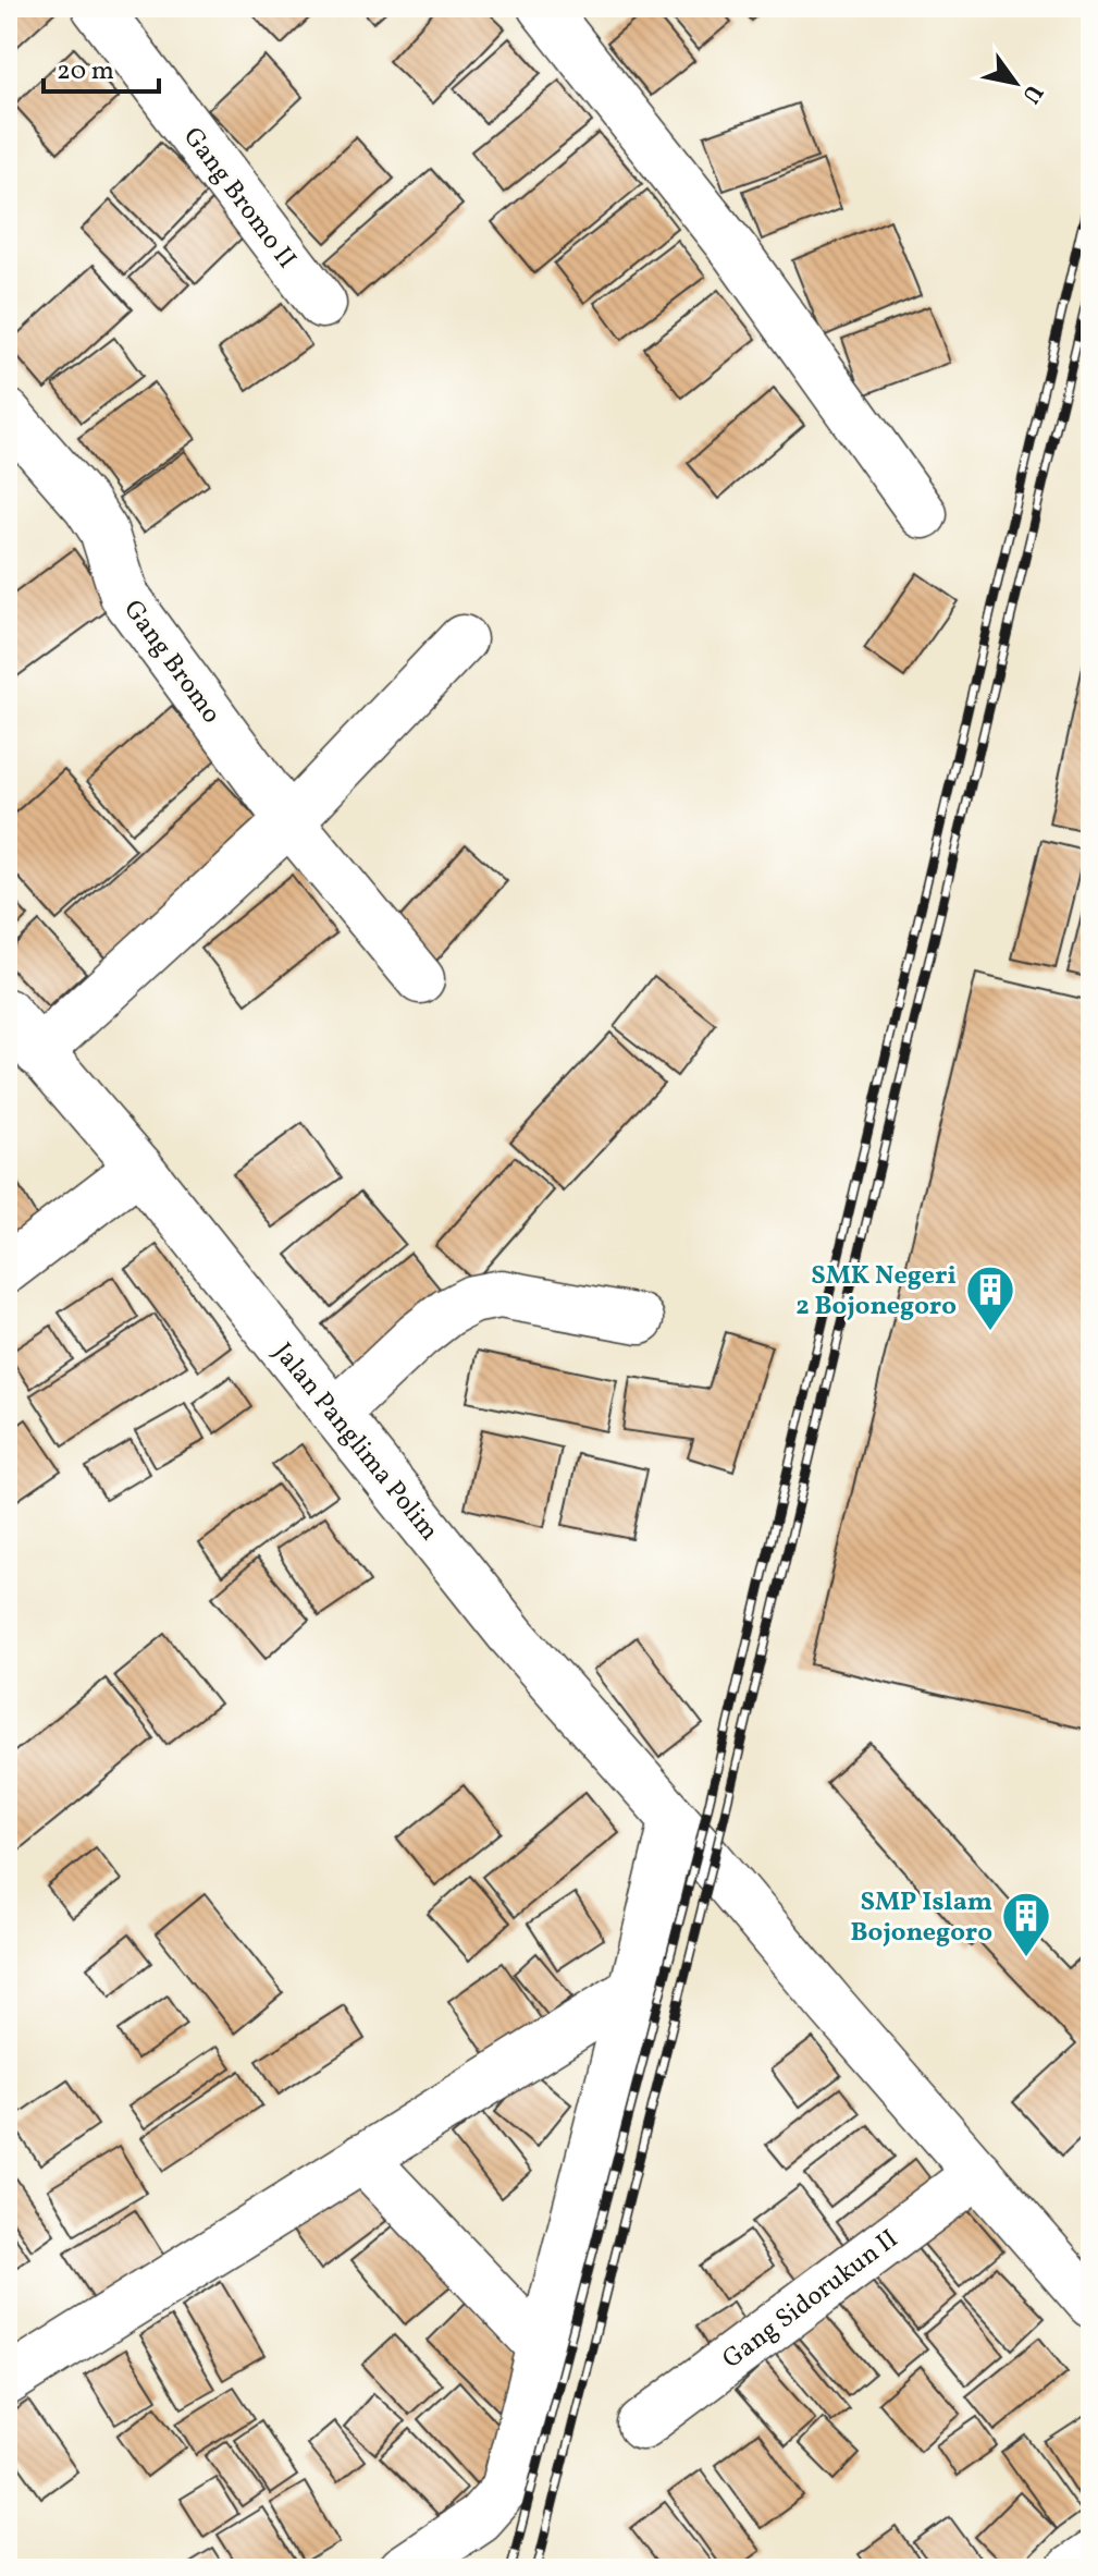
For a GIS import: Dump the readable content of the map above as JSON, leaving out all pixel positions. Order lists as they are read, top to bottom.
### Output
{
  "streets": {
    "street": [
      "Gang Bromo II",
      "Gang Bromo",
      "Jalan Panglima Polim",
      "Gang Sidorukun II"
    ]
  },
  "crossings": [
    ["Jalan Panglima Polim", "Gang Sidorukun II"]
  ],
  "places": {
    "building": ["SMK Negeri 2 Bojonegoro", "SMP Islam Bojonegoro"]
  },
  "scale_bar": "20 m",
  "north": "bottom right"
}
